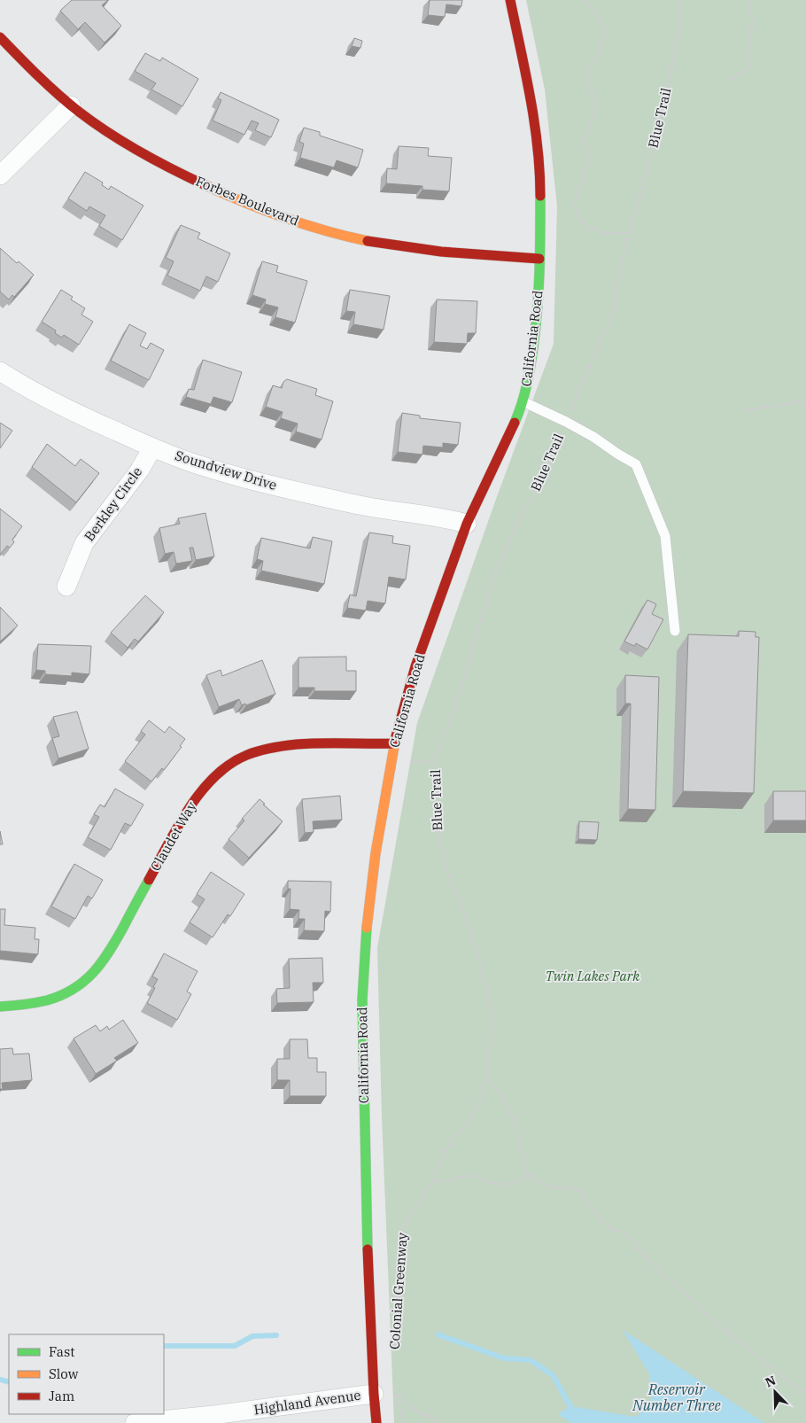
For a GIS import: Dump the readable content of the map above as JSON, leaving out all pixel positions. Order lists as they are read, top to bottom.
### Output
{
  "streets": {
    "main road": ["Forbes Boulevard", "California Road", "Claudet Way"],
    "street": ["Soundview Drive", "Berkley Circle", "Highland Avenue"],
    "path": ["Blue Trail", "Colonial Greenway"]
  },
  "crossings": [
    ["Blue Trail", "Colonial Greenway"],
    ["Forbes Boulevard", "California Road"],
    ["California Road", "Soundview Drive"],
    ["California Road", "Claudet Way"],
    ["California Road", "Highland Avenue"],
    ["Soundview Drive", "Berkley Circle"]
  ],
  "water": ["Reservoir Number Three"],
  "parks": ["Twin Lakes Park"],
  "legend": ["Fast", "Slow", "Jam"],
  "north": "top left"
}
